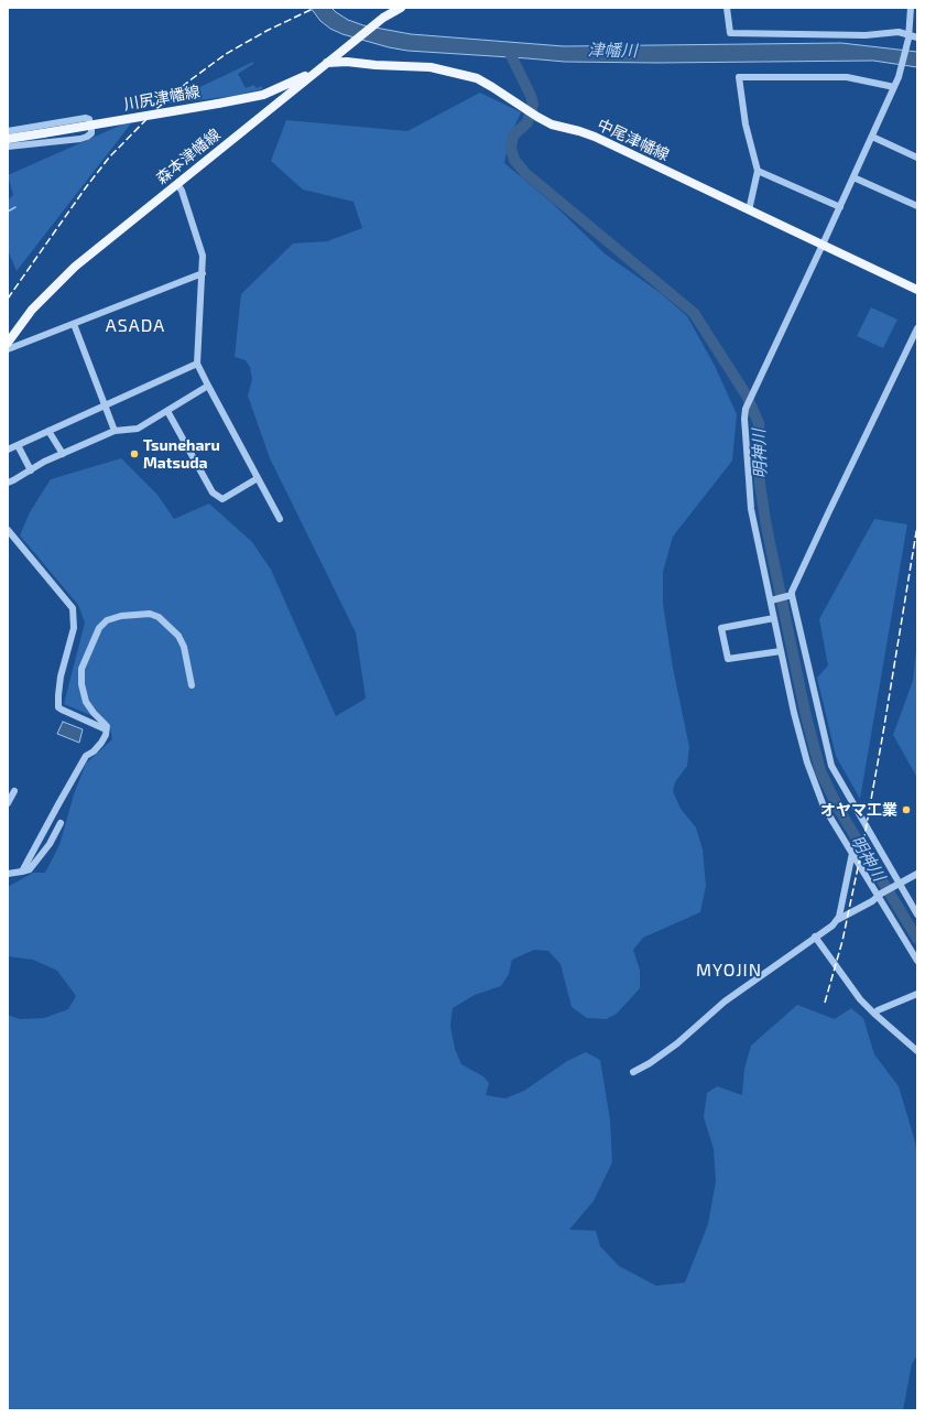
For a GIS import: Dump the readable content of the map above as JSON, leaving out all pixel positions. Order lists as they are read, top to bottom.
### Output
{
  "streets": {
    "main road": ["川尻津幡線", "中尾津幡線", "森本津幡線"]
  },
  "crossings": [
    ["川尻津幡線", "森本津幡線"],
    ["中尾津幡線", "森本津幡線"]
  ],
  "districts": ["ASADA", "MYOJIN"],
  "water": ["津幡川", "明神川"],
  "places": ["Tsuneharu Matsuda", "オヤマ工業"]
}
